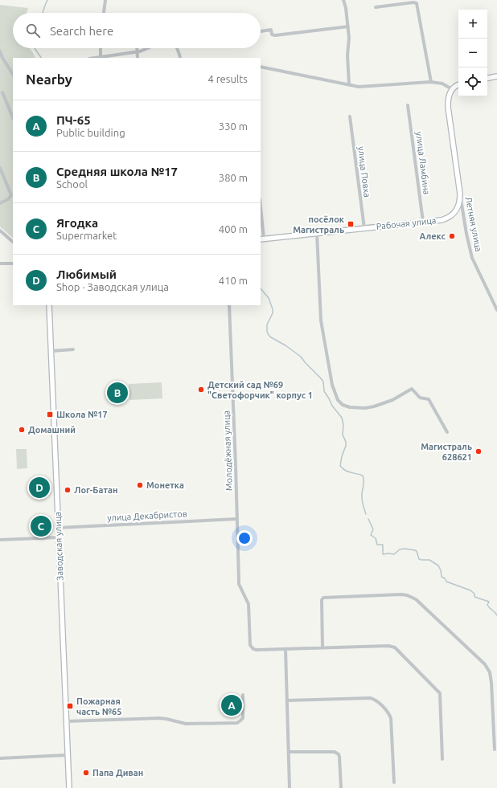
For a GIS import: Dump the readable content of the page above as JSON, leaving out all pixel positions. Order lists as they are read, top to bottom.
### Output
{
  "streets": {
    "street": [
      "улица Ламбина",
      "улица Повха",
      "Рабочая улица",
      "Летняя улица",
      "Молодёжная улица",
      "улица Декабристов",
      "Заводская улица"
    ]
  },
  "crossings": [
    ["улица Ламбина", "Рабочая улица"],
    ["улица Повха", "Рабочая улица"],
    ["Рабочая улица", "Летняя улица"],
    ["Молодёжная улица", "улица Декабристов"],
    ["улица Декабристов", "Заводская улица"]
  ],
  "places": {
    "transit": ["посёлок Магистраль", "Школа №17", "Пожарная часть №65"],
    "other": [
      "Алекс",
      "Детский сад №69 \"Светофорчик\" корпус 1",
      "Домашний",
      "Магистраль 628621",
      "Монетка",
      "Лог-Батан",
      "Папа Диван"
    ]
  },
  "page": {
    "map_buttons": ["+", "−"],
    "search": "Search here",
    "heading": ["Nearby", "4 results"],
    "list": [
      {
        "mark": "A",
        "name": "ПЧ-65",
        "note": "Public building",
        "value": "330 m"
      },
      {
        "mark": "B",
        "name": "Средняя школа №17",
        "note": "School",
        "value": "380 m"
      },
      {
        "mark": "C",
        "name": "Ягодка",
        "note": "Supermarket",
        "value": "400 m"
      },
      {
        "mark": "D",
        "name": "Любимый",
        "note": "Shop · Заводская улица",
        "value": "410 m"
      }
    ],
    "pins": [
      "B",
      "D",
      "C",
      "A"
    ]
  }
}
